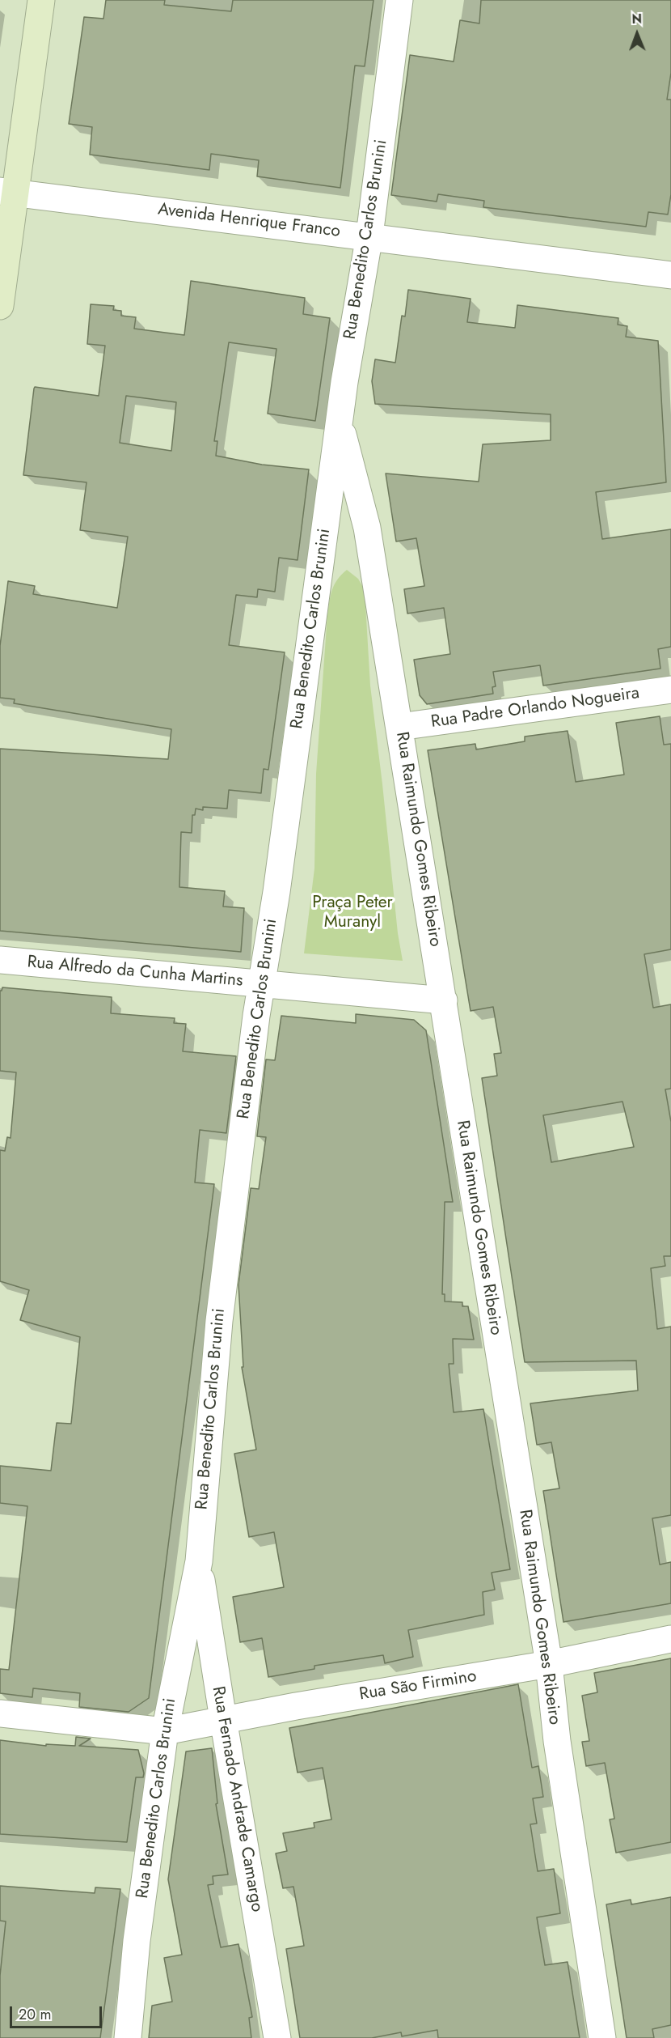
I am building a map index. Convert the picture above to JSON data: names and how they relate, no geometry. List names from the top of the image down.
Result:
{
  "streets": {
    "street": [
      "Avenida Henrique Franco",
      "Rua Benedito Carlos Brunini",
      "Rua Padre Orlando Nogueira",
      "Rua Raimundo Gomes Ribeiro",
      "Rua Alfredo da Cunha Martins",
      "Rua São Firmino",
      "Rua Fernado Andrade Camargo"
    ]
  },
  "crossings": [
    ["Avenida Henrique Franco", "Rua Benedito Carlos Brunini"],
    ["Rua Benedito Carlos Brunini", "Rua Raimundo Gomes Ribeiro"],
    ["Rua Benedito Carlos Brunini", "Rua Alfredo da Cunha Martins"],
    ["Rua Benedito Carlos Brunini", "Rua São Firmino"],
    ["Rua Benedito Carlos Brunini", "Rua Fernado Andrade Camargo"],
    ["Rua Padre Orlando Nogueira", "Rua Raimundo Gomes Ribeiro"],
    ["Rua Raimundo Gomes Ribeiro", "Rua Alfredo da Cunha Martins"],
    ["Rua Raimundo Gomes Ribeiro", "Rua São Firmino"],
    ["Rua São Firmino", "Rua Fernado Andrade Camargo"]
  ],
  "parks": ["Praça Peter Muranyl"],
  "scale_bar": "20 m",
  "north": "top"
}
